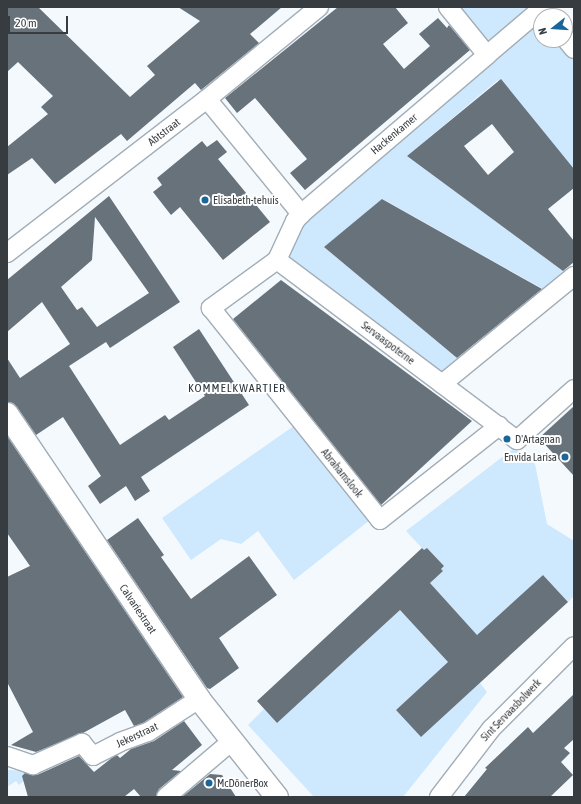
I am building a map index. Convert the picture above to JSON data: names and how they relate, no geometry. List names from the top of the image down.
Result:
{
  "streets": {
    "street": [
      "Abtstraat",
      "Hackenkamer",
      "Servaaspoterne",
      "Abrahamslook",
      "Calvariestraat",
      "Sint Servaasbolwerk",
      "Jekerstraat"
    ]
  },
  "crossings": [
    ["Hackenkamer", "Servaaspoterne"],
    ["Hackenkamer", "Abrahamslook"],
    ["Servaaspoterne", "Abrahamslook"],
    ["Calvariestraat", "Jekerstraat"]
  ],
  "districts": ["KOMMELKWARTIER"],
  "places": [
    "Elisabeth-tehuis",
    "D'Artagnan",
    "Envida Larisa",
    "McDönerBox"
  ],
  "scale_bar": "20 m",
  "north": "left"
}
